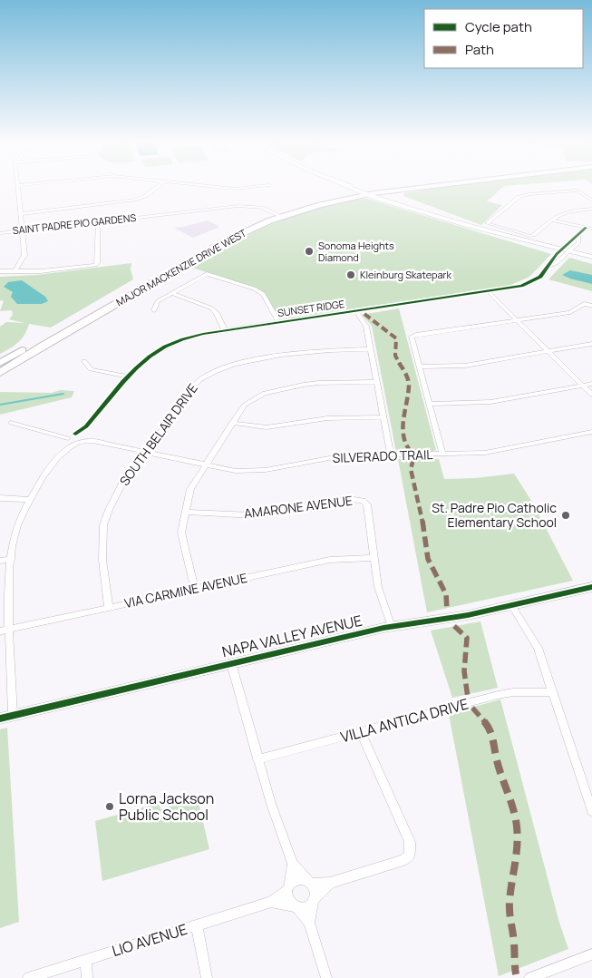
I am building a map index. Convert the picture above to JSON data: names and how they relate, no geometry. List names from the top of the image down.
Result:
{
  "streets": {
    "main road": ["MAJOR MACKENZIE DRIVE WEST"],
    "street": [
      "SAINT PADRE PIO GARDENS",
      "SUNSET RIDGE",
      "SOUTH BELAIR DRIVE",
      "SILVERADO TRAIL",
      "AMARONE AVENUE",
      "VIA CARMINE AVENUE",
      "NAPA VALLEY AVENUE",
      "VILLA ANTICA DRIVE",
      "LIO AVENUE"
    ]
  },
  "crossings": [
    ["SAINT PADRE PIO GARDENS", "MAJOR MACKENZIE DRIVE WEST"],
    ["SUNSET RIDGE", "SILVERADO TRAIL"],
    ["SOUTH BELAIR DRIVE", "SILVERADO TRAIL"],
    ["SOUTH BELAIR DRIVE", "VIA CARMINE AVENUE"],
    ["AMARONE AVENUE", "VIA CARMINE AVENUE"],
    ["AMARONE AVENUE", "NAPA VALLEY AVENUE"]
  ],
  "places": [
    "Sonoma Heights Diamond",
    "Kleinburg Skatepark",
    "St. Padre Pio Catholic Elementary School",
    "Lorna Jackson Public School"
  ],
  "legend": ["Cycle path", "Path"]
}
